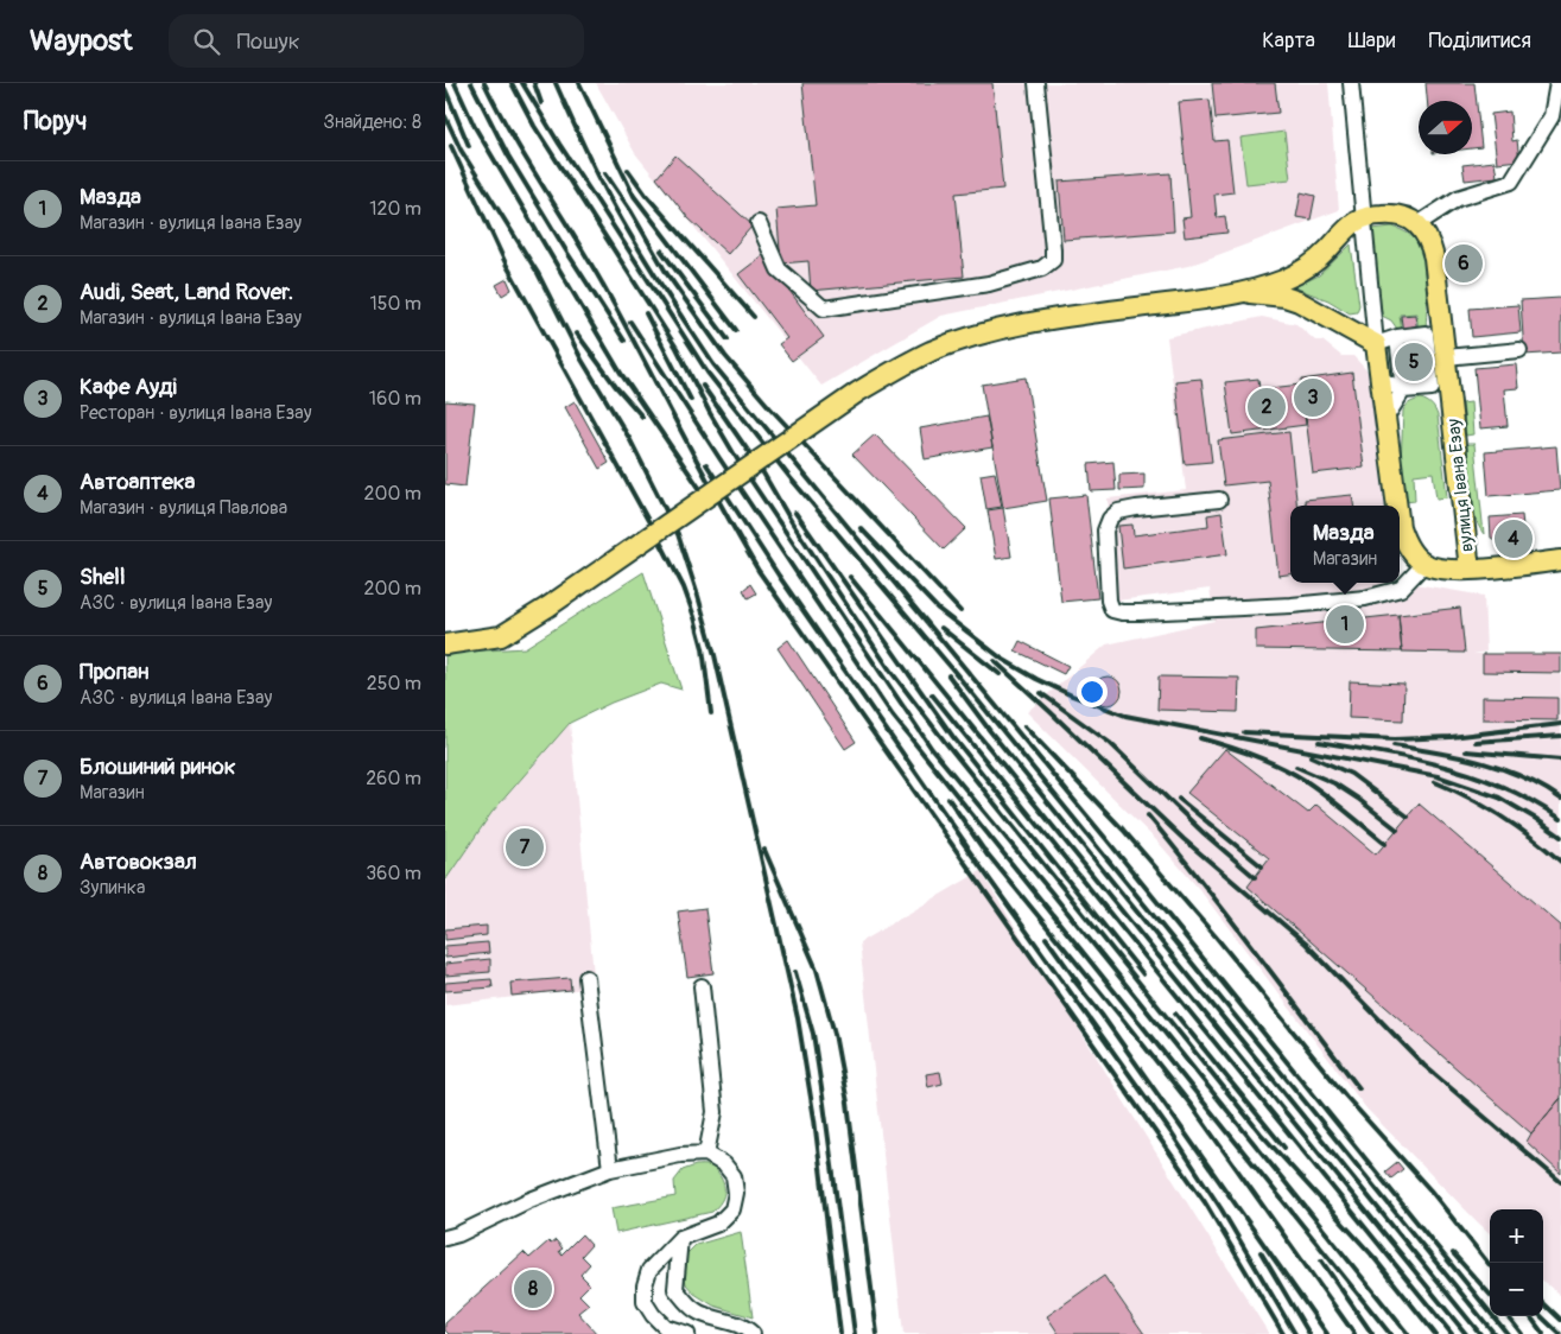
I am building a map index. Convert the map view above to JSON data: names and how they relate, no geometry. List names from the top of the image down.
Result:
{
  "streets": {
    "main road": ["вулиця Івана Езау"]
  },
  "north": "right",
  "page": {
    "header": "Waypost",
    "search": "Пошук",
    "nav": ["Карта", "Шари", "Поділитися"],
    "heading": ["Поруч", "Знайдено: 8"],
    "list": [
      {
        "mark": "1",
        "name": "Мазда",
        "note": "Магазин · вулиця Івана Езау",
        "value": "120 m"
      },
      {
        "mark": "2",
        "name": "Audi, Seat, Land Rover.",
        "note": "Магазин · вулиця Івана Езау",
        "value": "150 m"
      },
      {
        "mark": "3",
        "name": "Кафе Ауді",
        "note": "Ресторан · вулиця Івана Езау",
        "value": "160 m"
      },
      {
        "mark": "4",
        "name": "Автоаптека",
        "note": "Магазин · вулиця Павлова",
        "value": "200 m"
      },
      {
        "mark": "5",
        "name": "Shell",
        "note": "АЗС · вулиця Івана Езау",
        "value": "200 m"
      },
      {
        "mark": "6",
        "name": "Пропан",
        "note": "АЗС · вулиця Івана Езау",
        "value": "250 m"
      },
      {
        "mark": "7",
        "name": "Блошиний ринок",
        "note": "Магазин",
        "value": "260 m"
      },
      {
        "mark": "8",
        "name": "Автовокзал",
        "note": "Зупинка",
        "value": "360 m"
      }
    ],
    "pins": [
      "6",
      "5",
      "3",
      "2",
      "4",
      "1",
      "7",
      "8"
    ],
    "popup": ["Мазда", "Магазин"],
    "map_buttons": ["+", "−"]
  }
}
